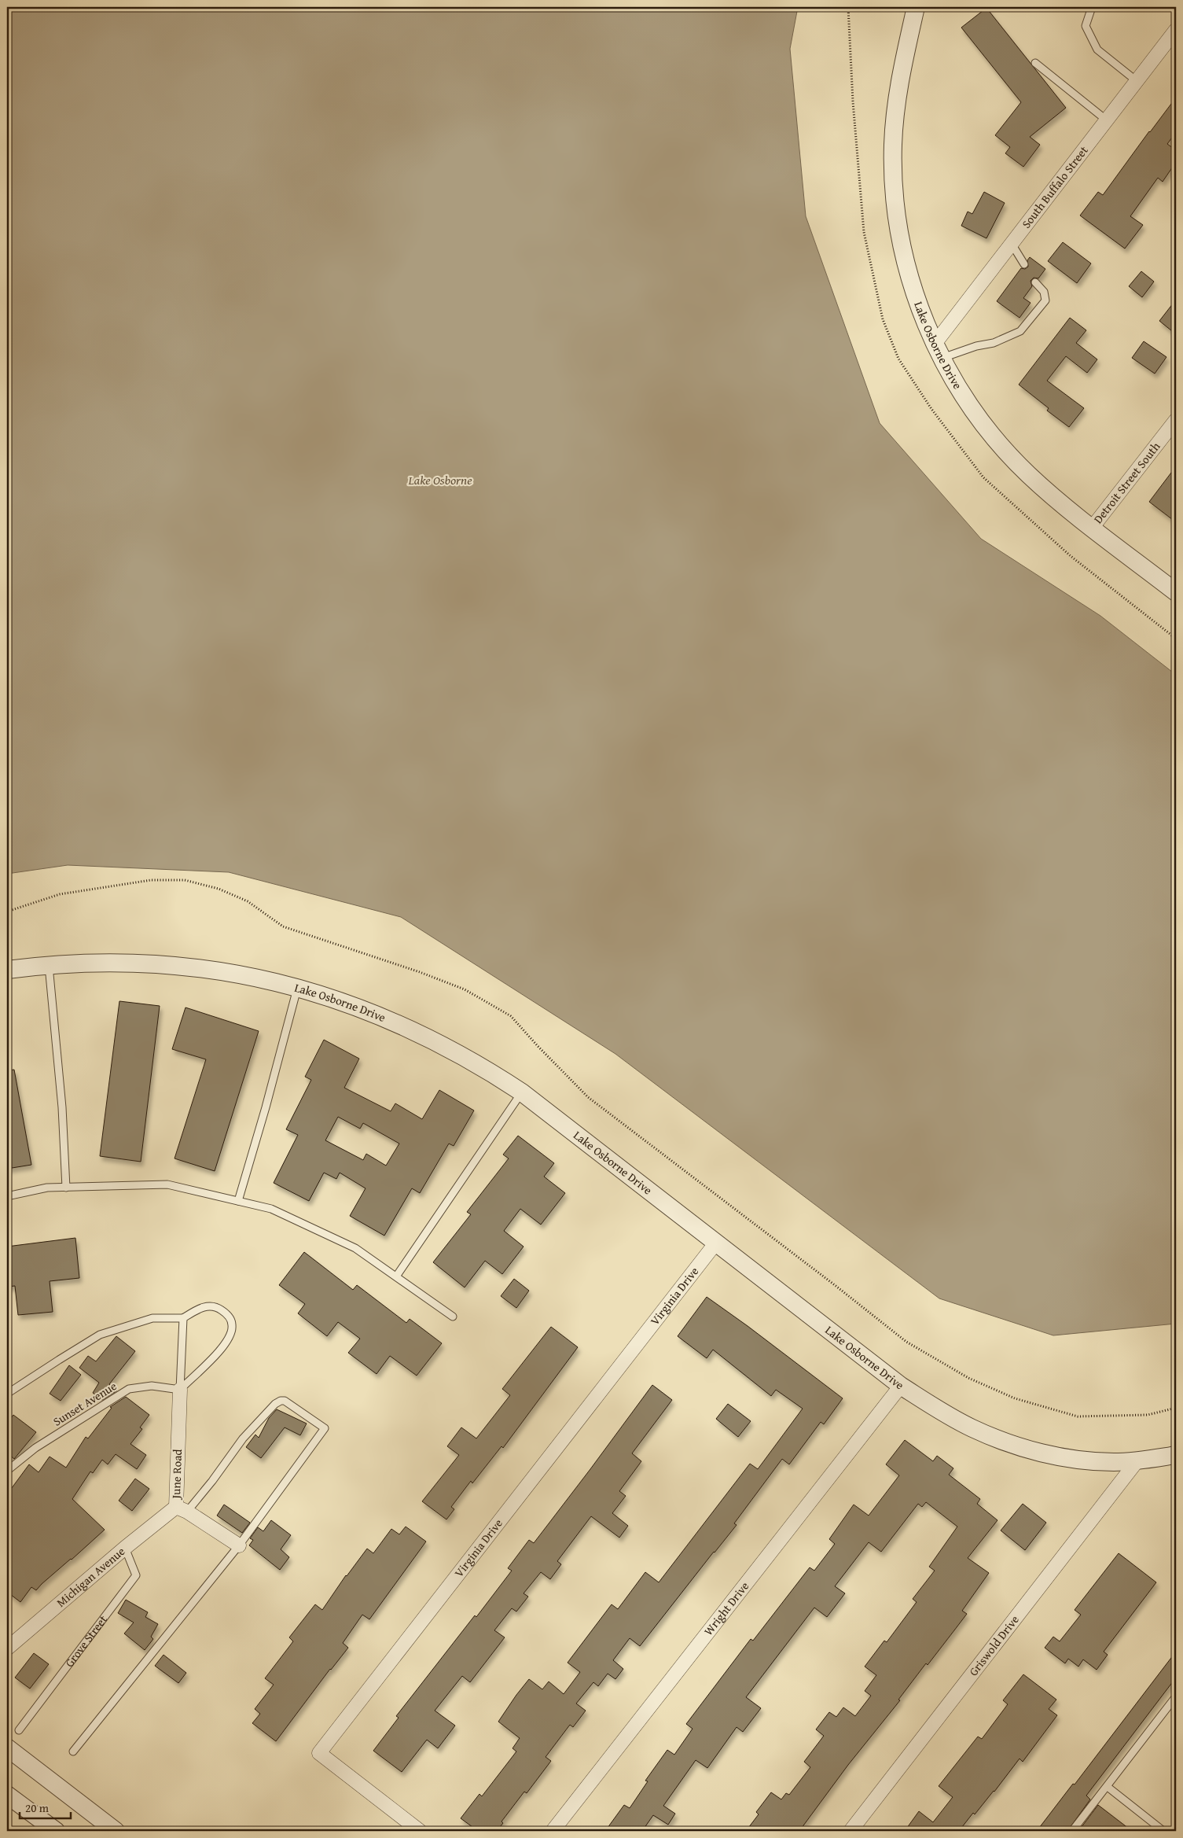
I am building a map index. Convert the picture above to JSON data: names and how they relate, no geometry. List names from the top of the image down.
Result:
{
  "streets": {
    "street": [
      "South Buffalo Street",
      "Lake Osborne Drive",
      "Detroit Street South",
      "Virginia Drive",
      "June Road",
      "Michigan Avenue",
      "Wright Drive",
      "Griswold Drive"
    ],
    "lane": ["Sunset Avenue", "Grove Street"]
  },
  "crossings": [
    ["South Buffalo Street", "Lake Osborne Drive"],
    ["Lake Osborne Drive", "Detroit Street South"],
    ["Lake Osborne Drive", "Virginia Drive"],
    ["Lake Osborne Drive", "Wright Drive"],
    ["Lake Osborne Drive", "Griswold Drive"],
    ["Sunset Avenue", "June Road"],
    ["June Road", "Michigan Avenue"],
    ["Michigan Avenue", "Grove Street"]
  ],
  "water": ["Lake Osborne"],
  "scale_bar": "20 m"
}
